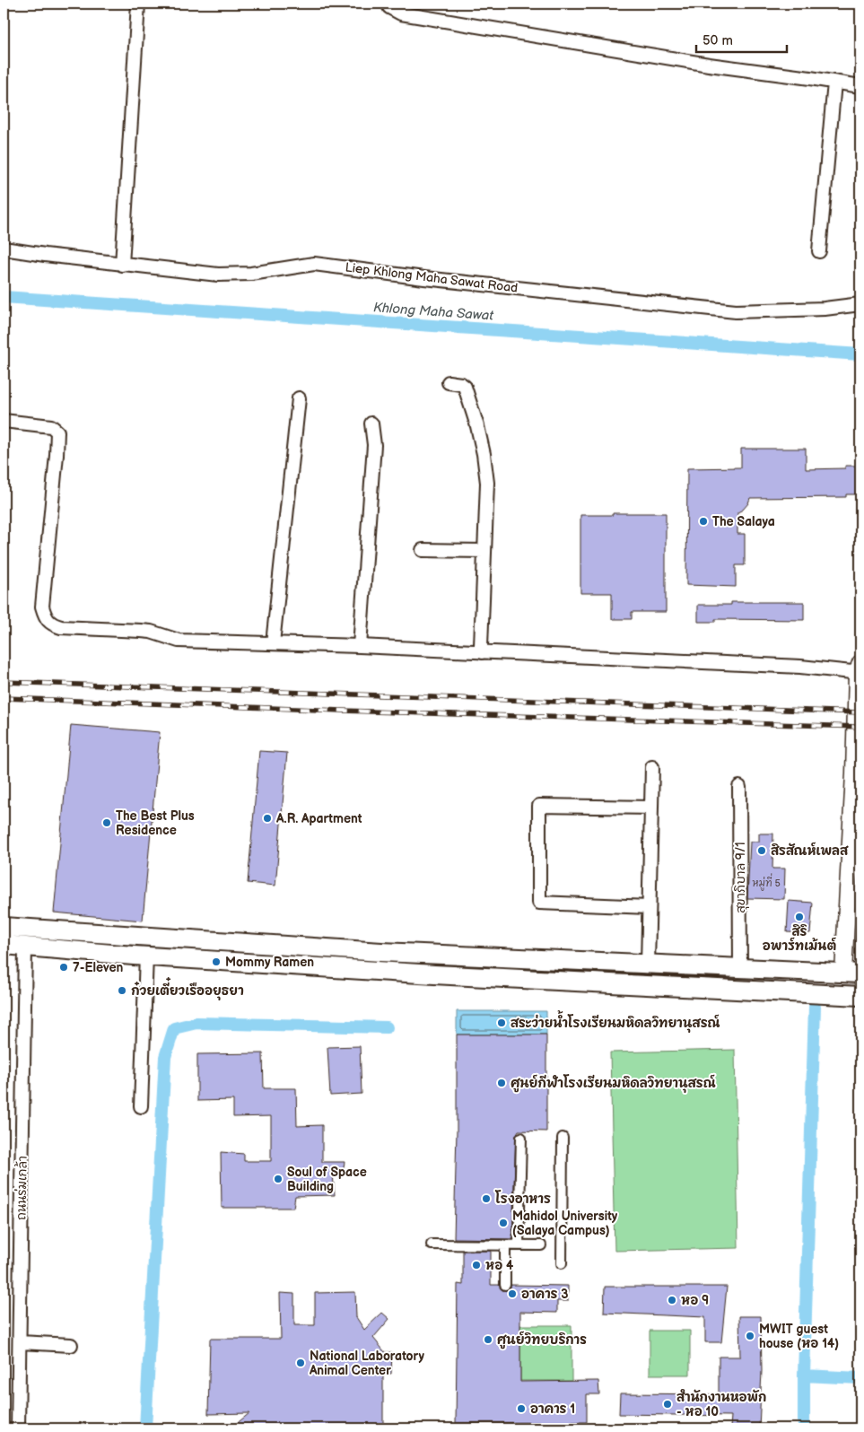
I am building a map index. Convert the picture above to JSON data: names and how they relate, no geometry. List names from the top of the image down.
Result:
{
  "streets": {
    "street": ["Liep Khlong Maha Sawat Road", "สุขาภิบาล 9/1", "ถนนร่มเกล้า"]
  },
  "water": ["Khlong Maha Sawat"],
  "places": [
    "The Salaya",
    "A.R. Apartment",
    "The Best Plus Residence",
    "สิรสัณห์เพลส",
    "สิริ อพาร์ทเม้นต์",
    "Mommy Ramen",
    "7-Eleven",
    "ก๋วยเตี๋ยวเรืออยุธยา",
    "สระว่ายน้ำโรงเรียนมหิดลวิทยานุสรณ์",
    "ศูนย์กีฬาโรงเรียนมหิดลวิทยานุสรณ์",
    "Soul of Space Building",
    "โรงอาหาร",
    "Mahidol University (Salaya Campus)",
    "หอ 4",
    "อาคาร 3",
    "หอ 9",
    "MWIT guest house (หอ 14)",
    "ศูนย์วิทยบริการ",
    "National Laboratory Animal Center",
    "สำนักงานหอพัก - หอ 10",
    "อาคาร 1"
  ],
  "house_numbers": ["หมู่ที่ 5"],
  "scale_bar": "50 m"
}
